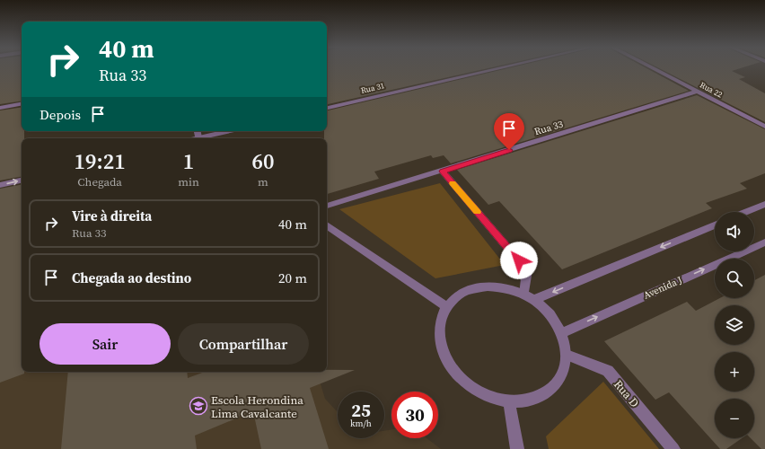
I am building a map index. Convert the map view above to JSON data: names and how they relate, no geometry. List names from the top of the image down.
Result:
{
  "streets": {
    "street": [
      "Rua 31",
      "Rua 22",
      "Rua 33",
      "Avenida J",
      "Rua D"
    ]
  },
  "crossings": [
    ["Rua 22", "Rua 33"],
    ["Avenida J", "Rua D"]
  ],
  "places": {
    "school or university": ["Escola Herondina Lima Cavalcante"]
  },
  "page": {
    "turn": ["40 m", "Rua 33"],
    "then": "Depois",
    "eta": [
      "19:21",
      "Chegada",
      "1",
      "min",
      "60",
      "m"
    ],
    "list": [
      {
        "name": "Vire à direita",
        "note": "Rua 33",
        "value": "40 m"
      },
      {
        "name": "Chegada ao destino",
        "value": "20 m"
      }
    ],
    "map_buttons": ["+", "−"],
    "buttons": ["Sair", "Compartilhar"],
    "speed": "25 km/h",
    "limit": "30"
  }
}
